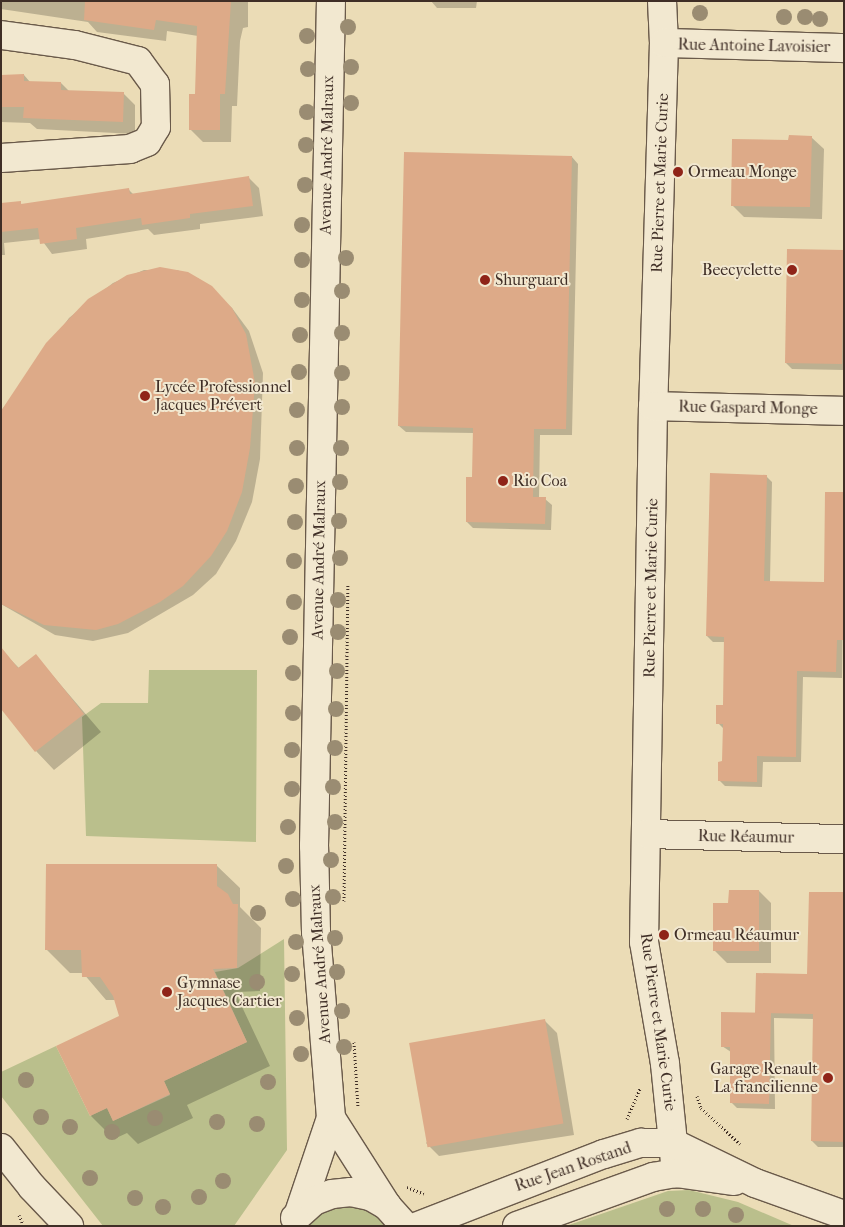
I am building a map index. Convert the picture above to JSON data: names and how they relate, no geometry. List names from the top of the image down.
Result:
{
  "streets": {
    "street": [
      "Rue Antoine Lavoisier",
      "Avenue André Malraux",
      "Rue Pierre et Marie Curie",
      "Rue Gaspard Monge",
      "Rue Réaumur",
      "Rue Jean Rostand"
    ]
  },
  "crossings": [
    ["Rue Antoine Lavoisier", "Rue Pierre et Marie Curie"],
    ["Rue Pierre et Marie Curie", "Rue Gaspard Monge"],
    ["Rue Pierre et Marie Curie", "Rue Réaumur"],
    ["Rue Pierre et Marie Curie", "Rue Jean Rostand"]
  ],
  "places": [
    "Ormeau Monge",
    "Beecyclette",
    "Shurguard",
    "Lycée Professionnel Jacques Prévert",
    "Rio Coa",
    "Ormeau Réaumur",
    "Gymnase Jacques Cartier",
    "Garage Renault La francilienne"
  ]
}
